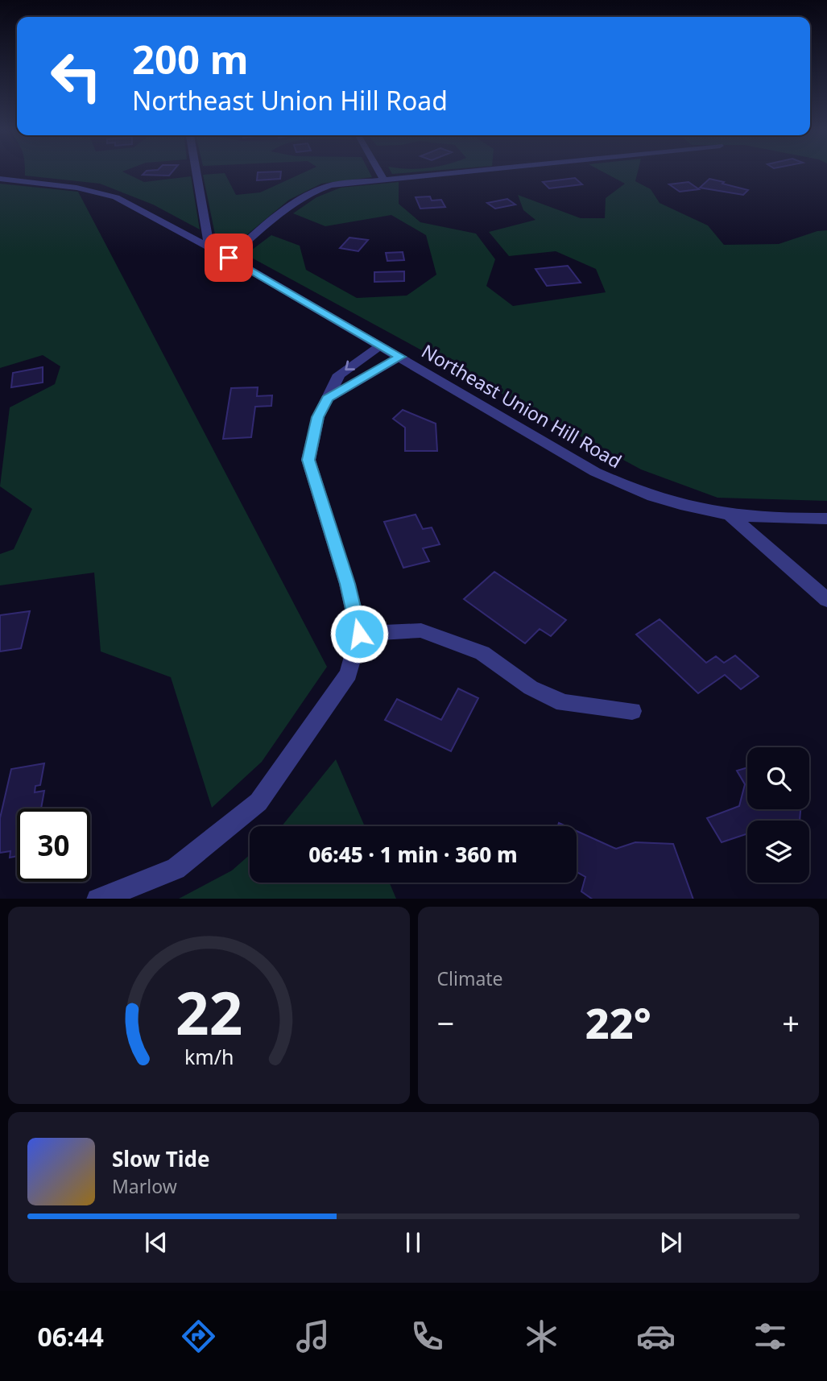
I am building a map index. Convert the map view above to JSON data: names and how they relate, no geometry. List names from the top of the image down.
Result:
{
  "streets": {
    "street": ["Northeast Union Hill Road"]
  },
  "page": {
    "turn": ["200 m", "Northeast Union Hill Road"],
    "limit": "30",
    "trip": "06:45 · 1 min · 360 m",
    "tile": "Climate",
    "heat": ["−", "22°", "+"],
    "song": ["Slow Tide", "Marlow"],
    "tabs": "06:44",
    "gauge": ["22", "km/h"]
  }
}
